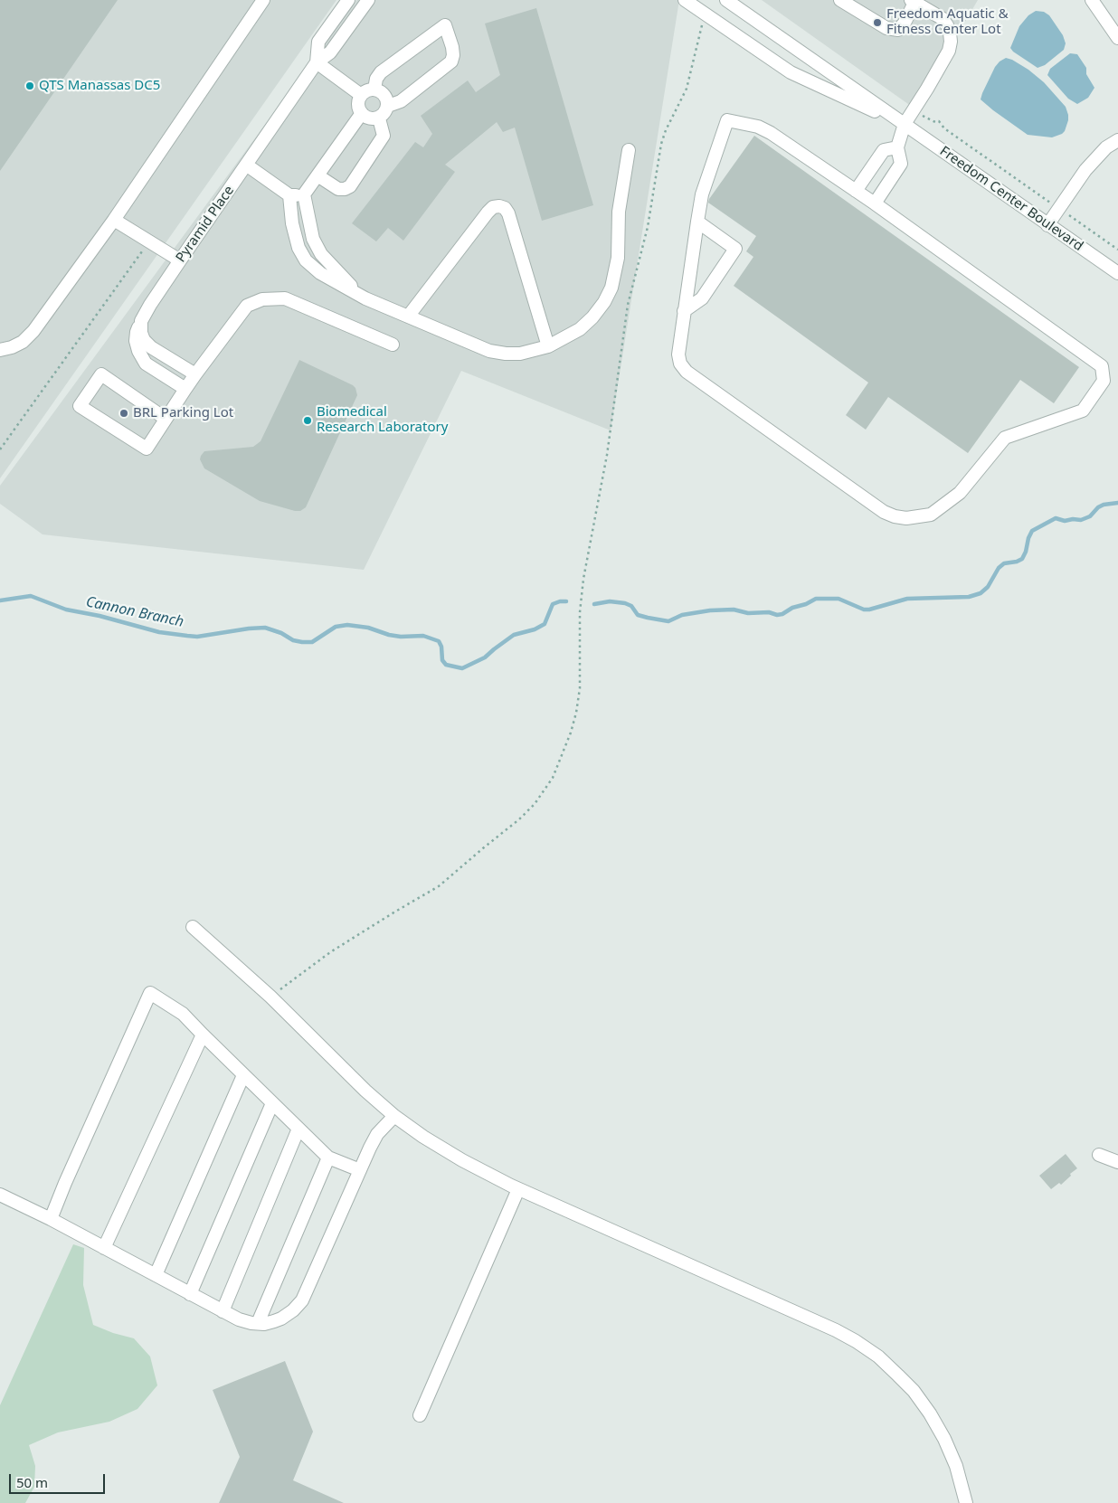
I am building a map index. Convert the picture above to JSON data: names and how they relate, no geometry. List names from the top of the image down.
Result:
{
  "streets": {
    "street": ["Freedom Center Boulevard", "Pyramid Place"]
  },
  "water": ["Cannon Branch"],
  "places": [
    "Freedom Aquatic & Fitness Center Lot",
    "QTS Manassas DC5",
    "BRL Parking Lot",
    "Biomedical Research Laboratory"
  ],
  "scale_bar": "50 m"
}
